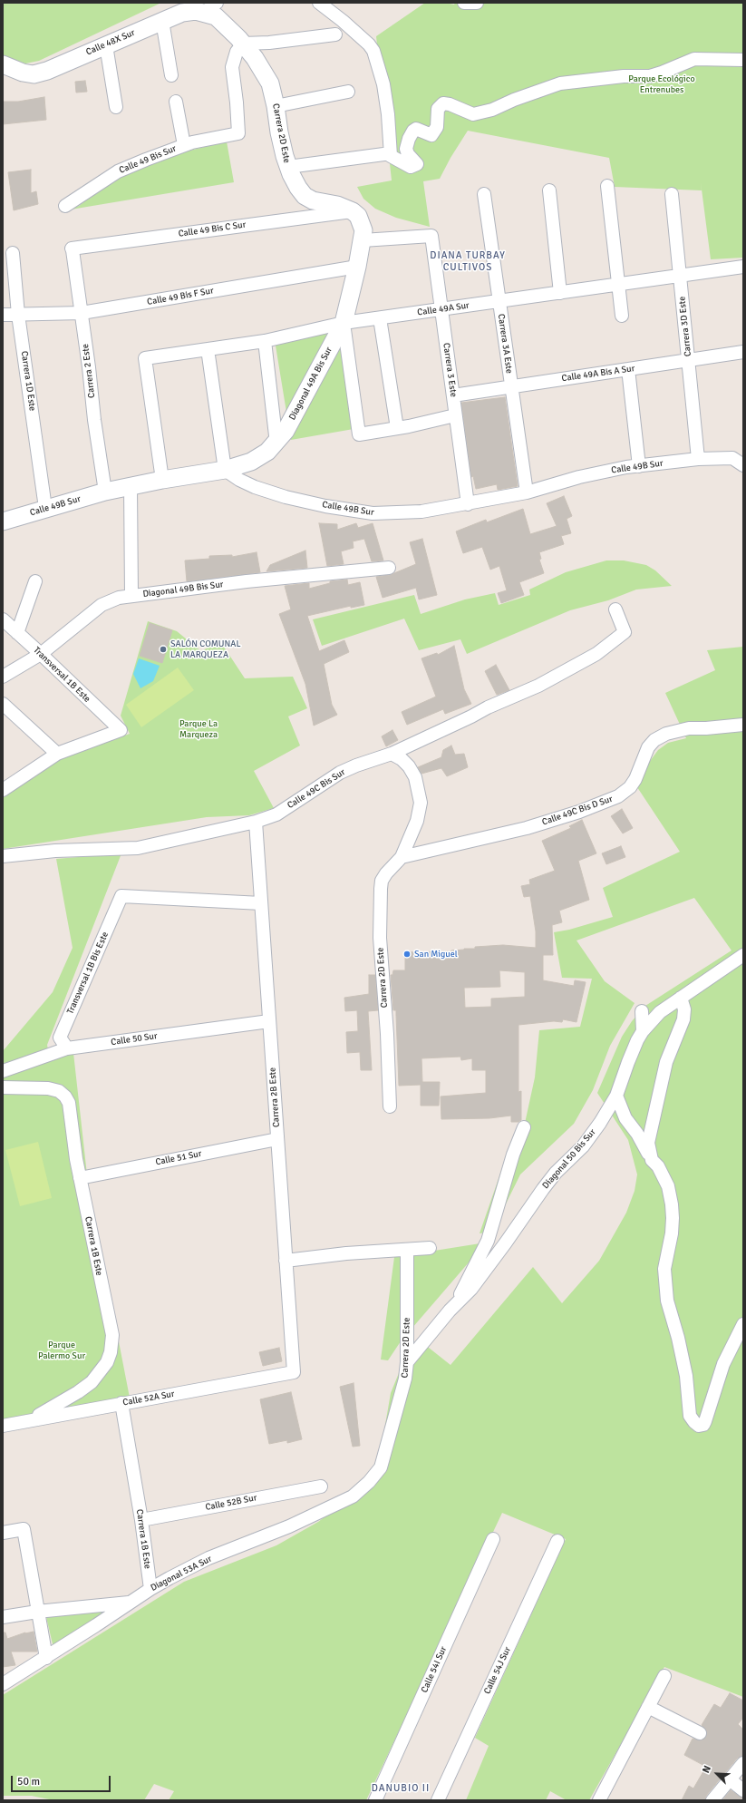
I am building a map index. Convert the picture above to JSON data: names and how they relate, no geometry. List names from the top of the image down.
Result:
{
  "streets": {
    "street": [
      "Calle 48X Sur",
      "Carrera 2D Este",
      "Calle 49 Bis Sur",
      "Calle 49 Bis C Sur",
      "Calle 49 Bis F Sur",
      "Calle 49A Sur",
      "Carrera 3D Este",
      "Carrera 3A Este",
      "Carrera 3 Este",
      "Carrera 2 Este",
      "Calle 49A Bis A Sur",
      "Carrera 1D Este",
      "Diagonal 49A Bis Sur",
      "Calle 49B Sur",
      "Diagonal 49B Bis Sur",
      "Transversal 1B Este",
      "Calle 49C Bis Sur",
      "Calle 49C Bis D Sur",
      "Transversal 1B Bis Este",
      "Calle 50 Sur",
      "Carrera 2B Este",
      "Calle 51 Sur",
      "Diagonal 50 Bis Sur",
      "Carrera 1B Este",
      "Calle 52A Sur",
      "Calle 52B Sur",
      "Diagonal 53A Sur",
      "Calle 54I Sur",
      "Calle 54J Sur"
    ]
  },
  "crossings": [
    ["Calle 48X Sur", "Carrera 2D Este"],
    ["Carrera 2D Este", "Calle 49 Bis Sur"],
    ["Carrera 2D Este", "Calle 49 Bis C Sur"],
    ["Carrera 2D Este", "Calle 49C Bis Sur"],
    ["Carrera 2D Este", "Calle 49C Bis D Sur"],
    ["Carrera 2D Este", "Diagonal 53A Sur"],
    ["Calle 49 Bis C Sur", "Carrera 2 Este"],
    ["Calle 49 Bis F Sur", "Carrera 2 Este"],
    ["Calle 49 Bis F Sur", "Carrera 1D Este"],
    ["Calle 49A Sur", "Carrera 3D Este"],
    ["Calle 49A Sur", "Carrera 3A Este"],
    ["Calle 49A Sur", "Carrera 3 Este"],
    ["Calle 49A Sur", "Diagonal 49A Bis Sur"],
    ["Calle 49A Sur", "Calle 49B Sur"],
    ["Carrera 3D Este", "Calle 49A Bis A Sur"],
    ["Carrera 3D Este", "Calle 49B Sur"],
    ["Carrera 3A Este", "Calle 49A Bis A Sur"],
    ["Carrera 3A Este", "Calle 49B Sur"],
    ["Carrera 3 Este", "Calle 49A Bis A Sur"],
    ["Carrera 3 Este", "Calle 49B Sur"],
    ["Carrera 2 Este", "Calle 49B Sur"],
    ["Carrera 1D Este", "Calle 49B Sur"],
    ["Diagonal 49A Bis Sur", "Calle 49B Sur"],
    ["Diagonal 49B Bis Sur", "Transversal 1B Este"],
    ["Calle 49C Bis Sur", "Carrera 2B Este"],
    ["Transversal 1B Bis Este", "Calle 50 Sur"],
    ["Transversal 1B Bis Este", "Carrera 2B Este"],
    ["Calle 50 Sur", "Carrera 2B Este"],
    ["Carrera 2B Este", "Calle 51 Sur"],
    ["Carrera 2B Este", "Calle 52A Sur"],
    ["Calle 51 Sur", "Carrera 1B Este"],
    ["Carrera 1B Este", "Calle 52A Sur"],
    ["Carrera 1B Este", "Calle 52B Sur"],
    ["Carrera 1B Este", "Diagonal 53A Sur"]
  ],
  "districts": ["DIANA TURBAY CULTIVOS", "DANUBIO II"],
  "parks": ["Parque Ecológico Entrenubes", "Parque La Marqueza", "Parque Palermo Sur"],
  "places": ["SALÓN COMUNAL LA MARQUEZA", "San Miguel"],
  "scale_bar": "50 m",
  "north": "top left"
}
